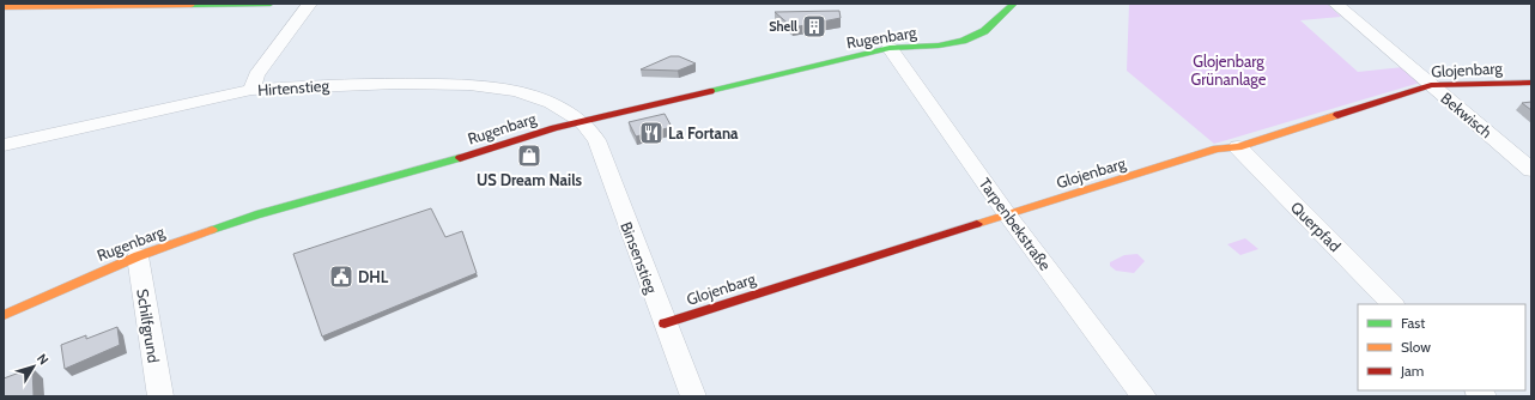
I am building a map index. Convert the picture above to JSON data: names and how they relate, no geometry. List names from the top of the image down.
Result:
{
  "streets": {
    "street": [
      "Rugenbarg",
      "Glojenbarg",
      "Hirtenstieg",
      "Bekwisch",
      "Tarpenbekstraße",
      "Querpfad",
      "Binsenstieg",
      "Schilfgrund"
    ]
  },
  "crossings": [
    ["Rugenbarg", "Hirtenstieg"],
    ["Rugenbarg", "Tarpenbekstraße"],
    ["Rugenbarg", "Binsenstieg"],
    ["Rugenbarg", "Schilfgrund"],
    ["Glojenbarg", "Bekwisch"],
    ["Glojenbarg", "Tarpenbekstraße"],
    ["Glojenbarg", "Querpfad"],
    ["Glojenbarg", "Binsenstieg"],
    ["Hirtenstieg", "Binsenstieg"]
  ],
  "parks": ["Glojenbarg Grünanlage"],
  "places": {
    "building": ["Shell"],
    "restaurant": ["La Fortana"],
    "shop": ["US Dream Nails"],
    "public building": ["DHL"]
  },
  "legend": ["Fast", "Slow", "Jam"],
  "north": "top right"
}
